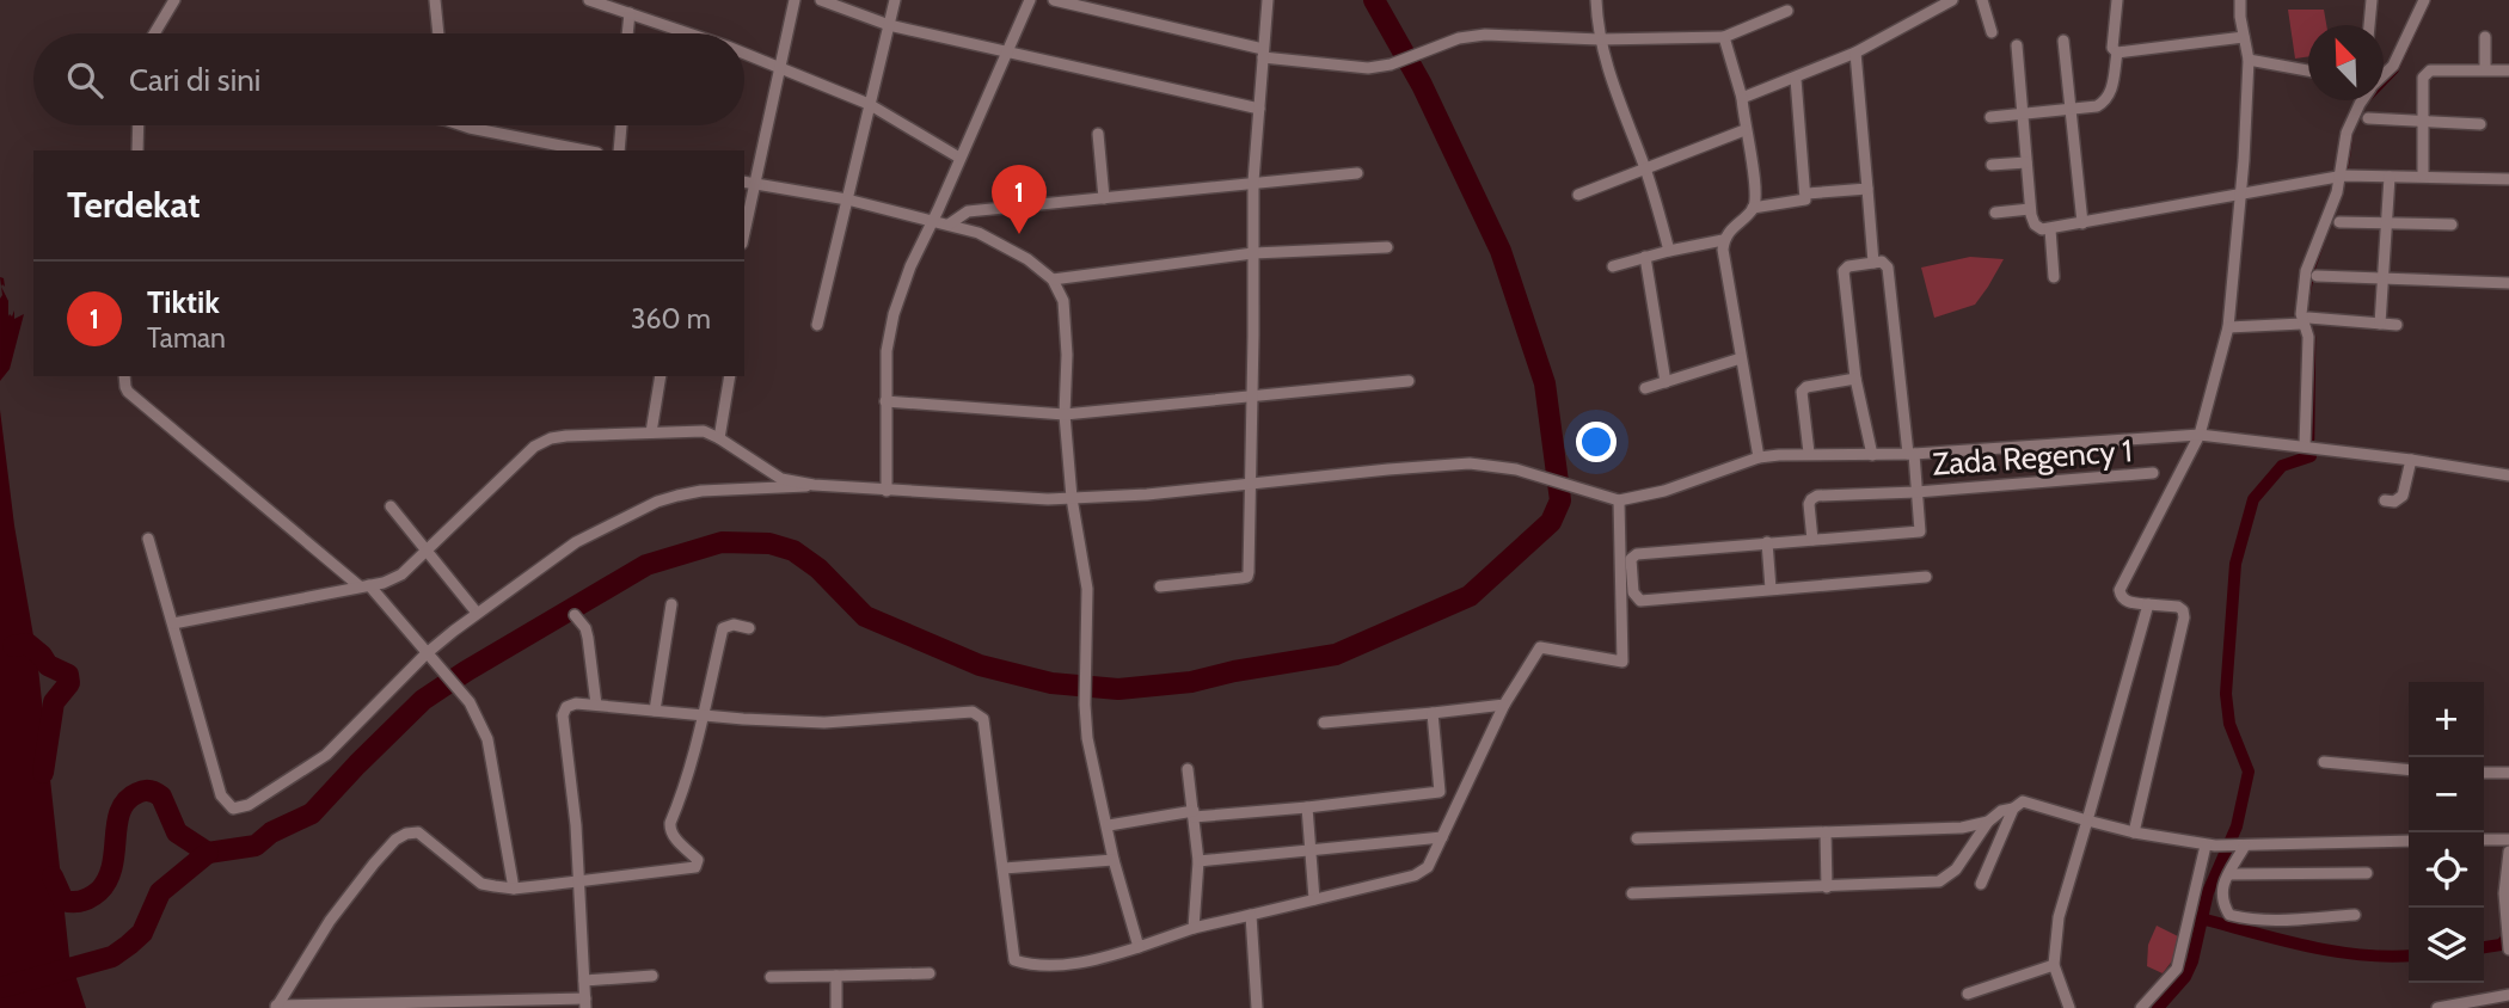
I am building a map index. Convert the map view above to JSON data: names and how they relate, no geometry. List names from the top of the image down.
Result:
{
  "streets": {
    "street": ["Zada Regency 1"]
  },
  "north": "top left",
  "page": {
    "search": "Cari di sini",
    "heading": "Terdekat",
    "pins": "1",
    "list": [
      {
        "mark": "1",
        "name": "Tiktik",
        "note": "Taman",
        "value": "360 m"
      }
    ],
    "map_buttons": ["+", "−"]
  }
}
